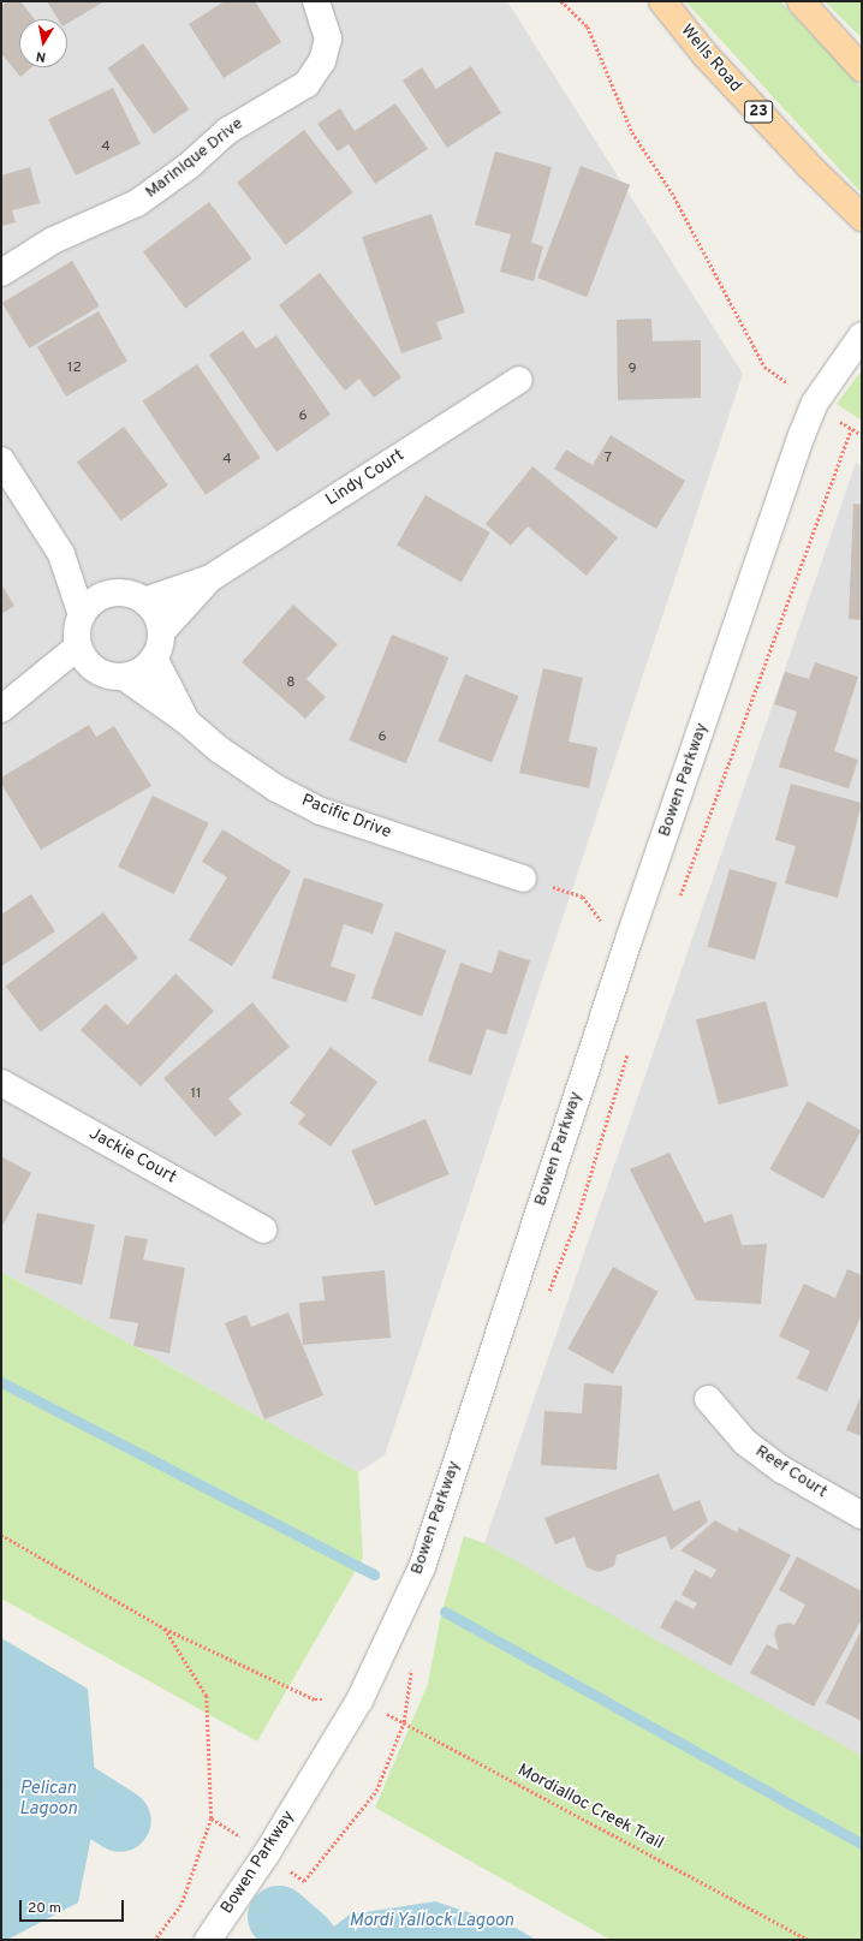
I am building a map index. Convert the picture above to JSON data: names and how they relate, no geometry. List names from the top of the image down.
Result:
{
  "streets": {
    "main road": ["Wells Road", "23"],
    "street": [
      "Marinique Drive",
      "Lindy Court",
      "Bowen Parkway",
      "Pacific Drive",
      "Jackie Court",
      "Reef Court"
    ],
    "path": ["Mordialloc Creek Trail"]
  },
  "crossings": [
    ["Lindy Court", "Pacific Drive"],
    ["Bowen Parkway", "Mordialloc Creek Trail"]
  ],
  "water": ["Pelican Lagoon", "Mordi Yallock Lagoon"],
  "house_numbers": [
    "4",
    "12",
    "9",
    "6",
    "7",
    "4",
    "8",
    "6",
    "11"
  ],
  "scale_bar": "20 m",
  "north": "bottom"
}
